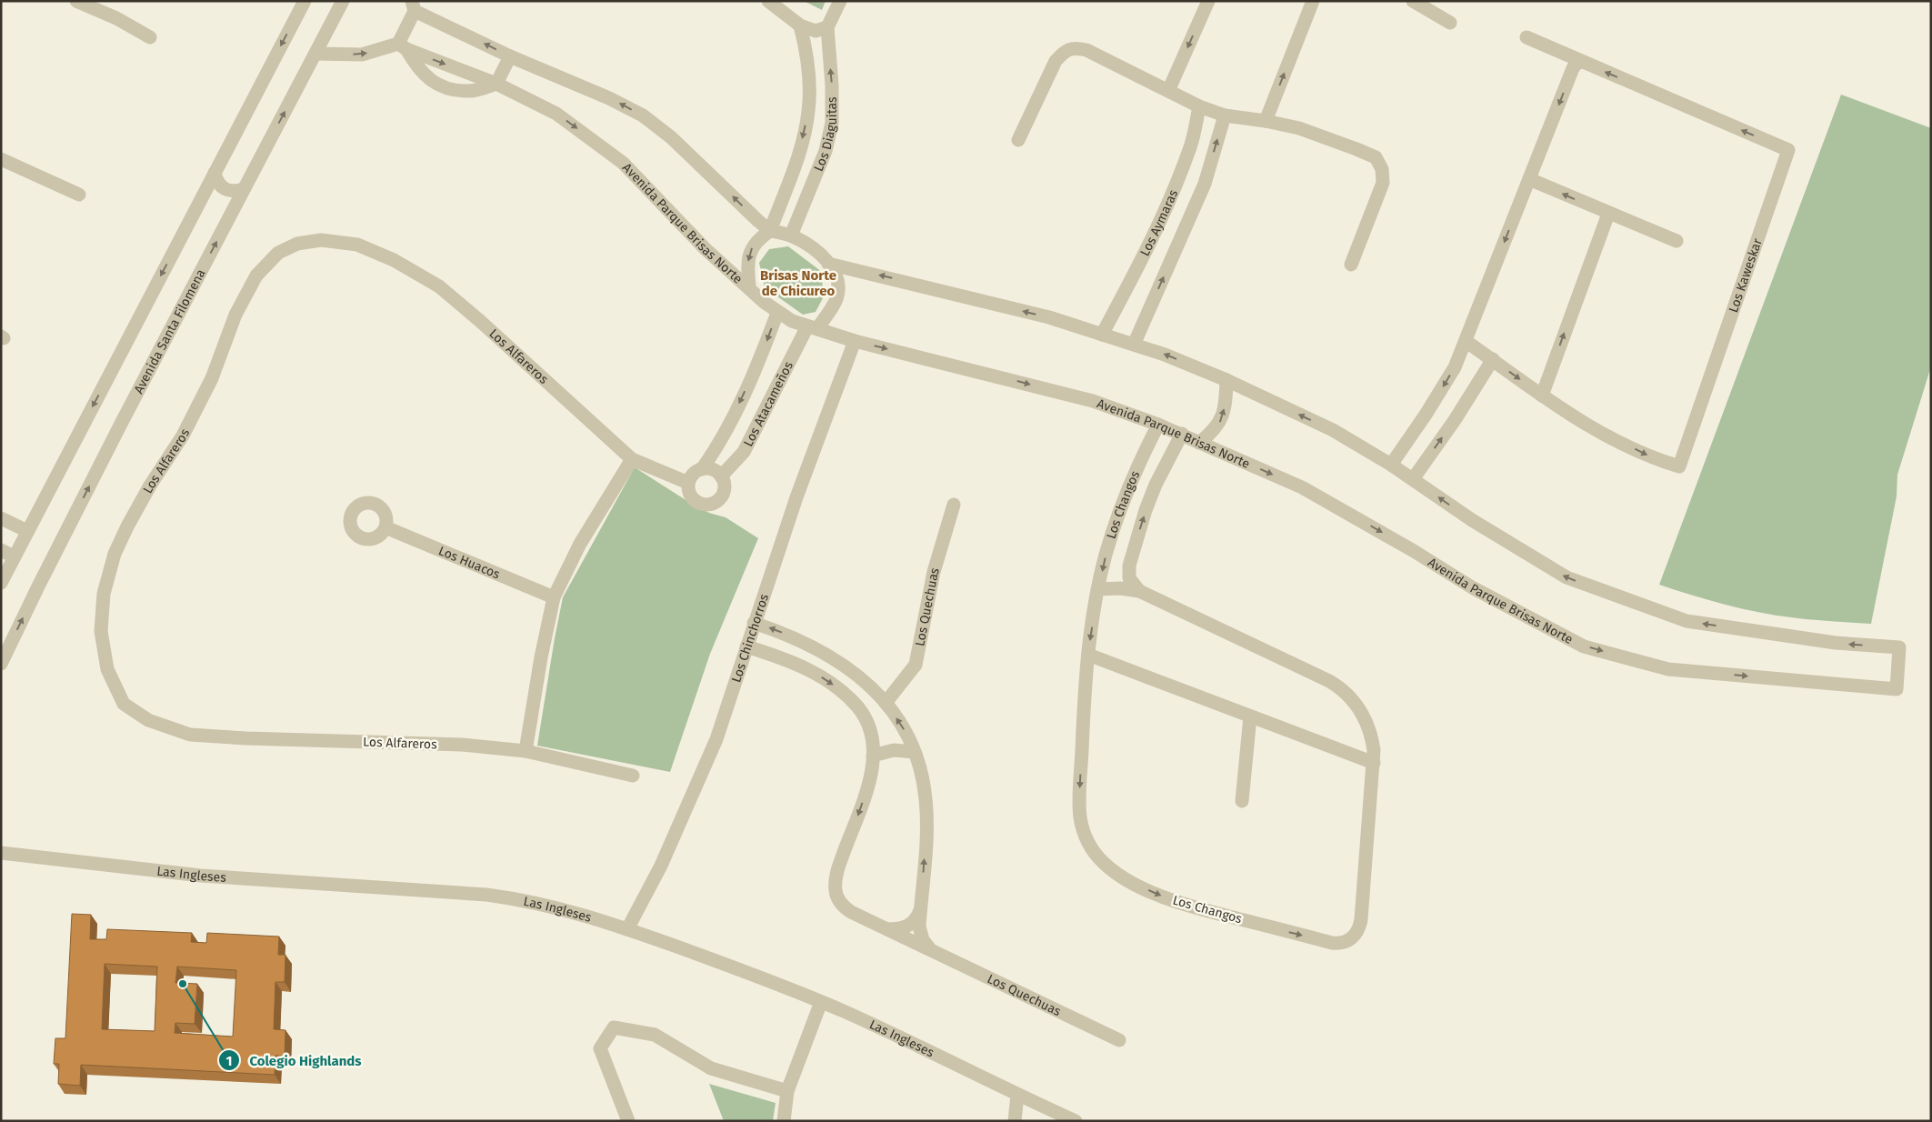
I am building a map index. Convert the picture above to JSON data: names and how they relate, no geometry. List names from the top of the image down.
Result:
{
  "streets": {
    "street": [
      "Los Diaguitas",
      "Avenida Parque Brisas Norte",
      "Los Aymaras",
      "Los Kaweskar",
      "Avenida Santa Filomena",
      "Los Alfareros",
      "Los Atacameños",
      "Los Changos",
      "Los Huacos",
      "Los Quechuas",
      "Los Chinchorros",
      "Las Ingleses"
    ]
  },
  "crossings": [
    ["Los Diaguitas", "Avenida Parque Brisas Norte"],
    ["Los Diaguitas", "Los Atacameños"],
    ["Avenida Parque Brisas Norte", "Los Atacameños"],
    ["Avenida Parque Brisas Norte", "Los Changos"],
    ["Avenida Parque Brisas Norte", "Los Chinchorros"],
    ["Los Alfareros", "Los Atacameños"],
    ["Los Quechuas", "Los Chinchorros"],
    ["Los Chinchorros", "Las Ingleses"]
  ],
  "districts": ["Brisas Norte de Chicureo"],
  "places": ["Colegio Highlands"]
}
